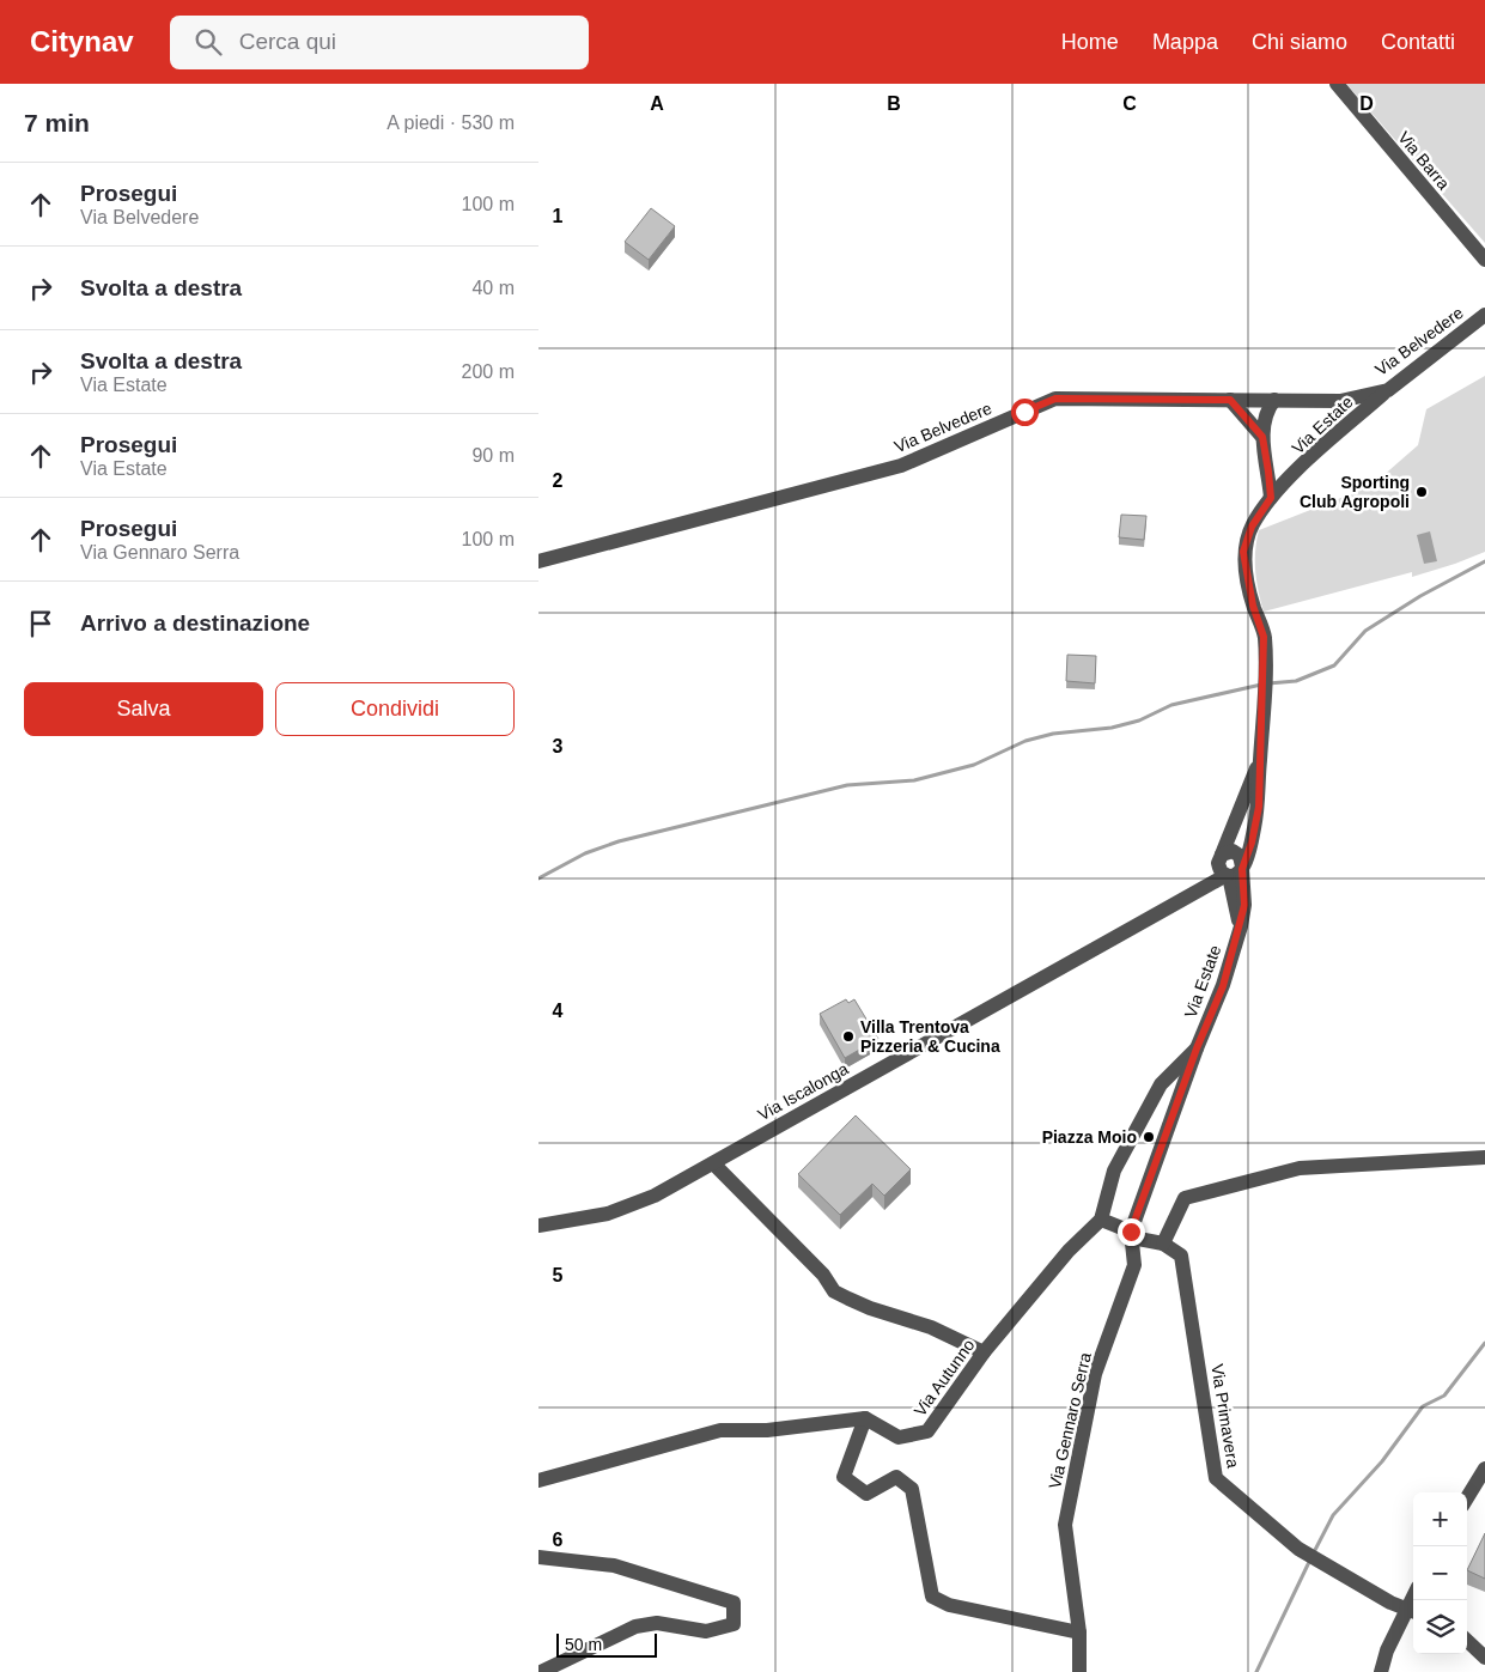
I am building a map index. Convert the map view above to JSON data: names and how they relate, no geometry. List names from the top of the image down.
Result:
{
  "streets": {
    "street": [
      "Via Barra",
      "Via Belvedere",
      "Via Estate",
      "Via Iscalonga",
      "Via Autunno",
      "Via Primavera",
      "Via Gennaro Serra"
    ]
  },
  "crossings": [
    ["Via Belvedere", "Via Estate"],
    ["Via Estate", "Via Iscalonga"],
    ["Via Estate", "Via Gennaro Serra"]
  ],
  "places": ["Sporting Club Agropoli", "Villa Trentova Pizzeria & Cucina", "Piazza Moio"],
  "scale_bar": "50 m",
  "page": {
    "header": "Citynav",
    "search": "Cerca qui",
    "nav": [
      "Home",
      "Mappa",
      "Chi siamo",
      "Contatti"
    ],
    "heading": ["7 min", "A piedi · 530 m"],
    "list": [
      ["Prosegui", "Via Belvedere", "100 m"],
      ["Svolta a destra", "40 m"],
      ["Svolta a destra", "Via Estate", "200 m"],
      ["Prosegui", "Via Estate", "90 m"],
      ["Prosegui", "Via Gennaro Serra", "100 m"],
      "Arrivo a destinazione"
    ],
    "buttons": ["Salva", "Condividi"],
    "map_buttons": ["+", "−"],
    "scale": "50 m"
  },
  "grid": {
    "columns": [
      "A",
      "B",
      "C",
      "D"
    ],
    "rows": [
      "1",
      "2",
      "3",
      "4",
      "5",
      "6"
    ]
  }
}
